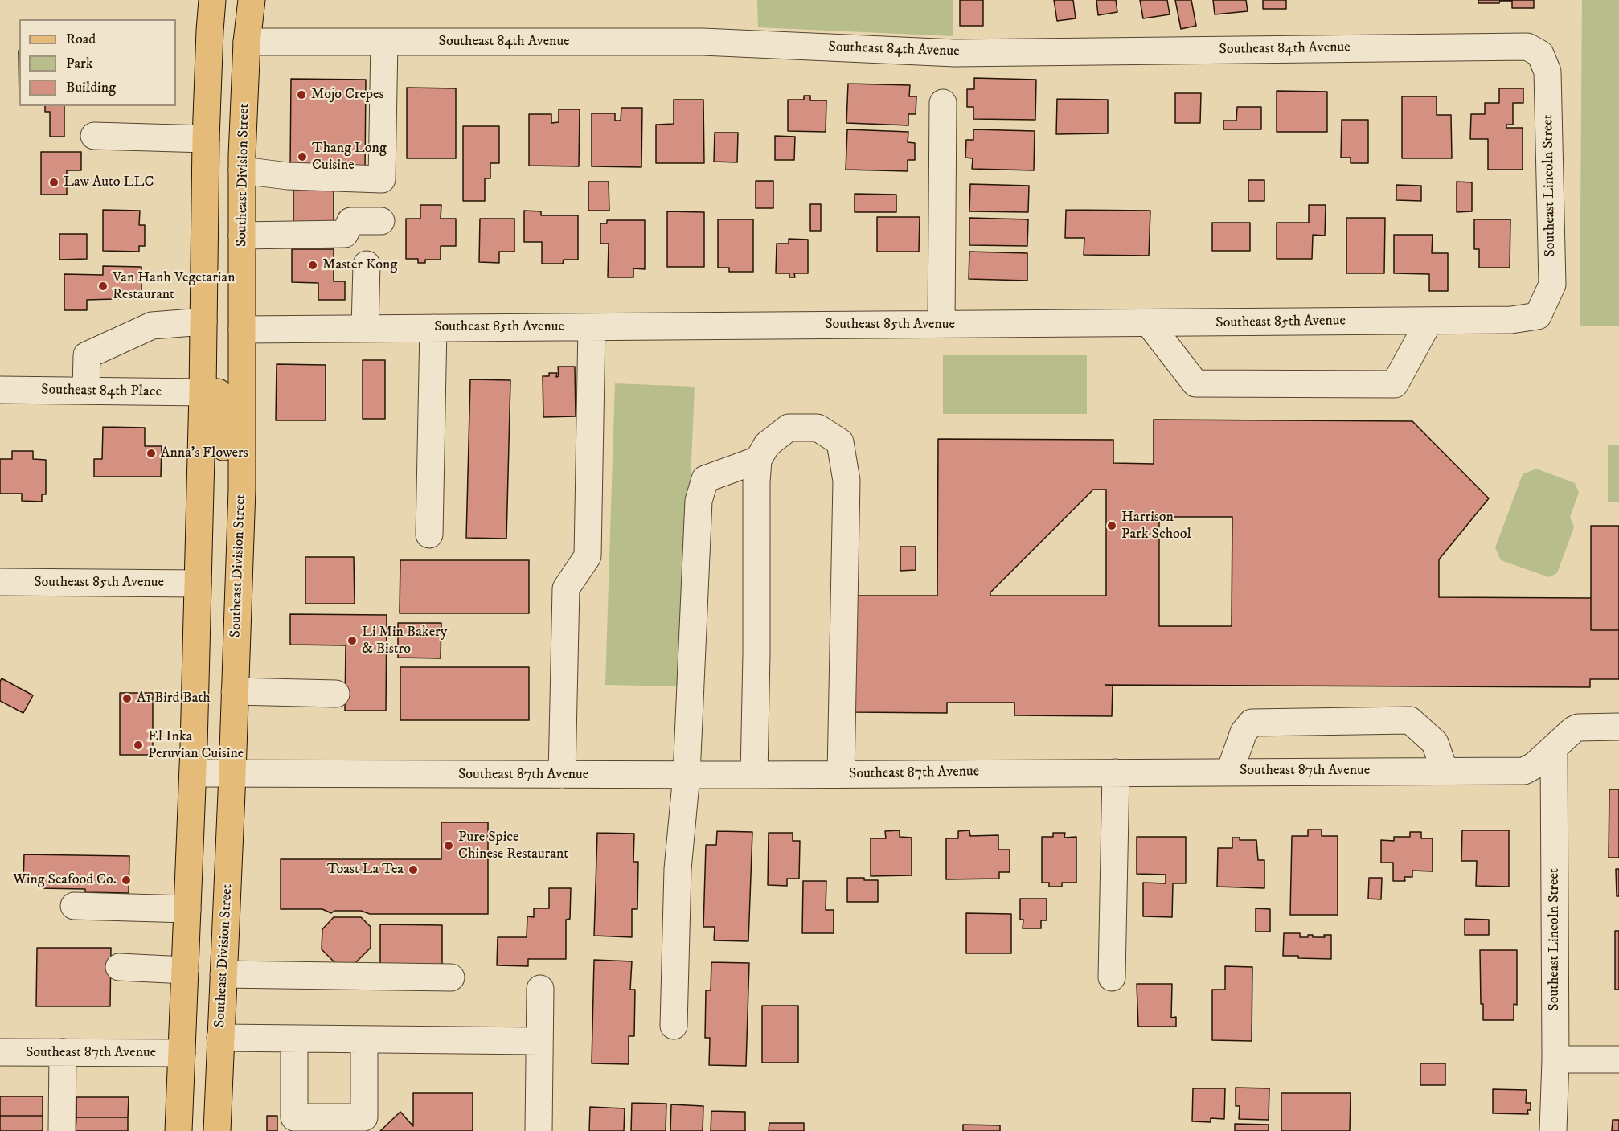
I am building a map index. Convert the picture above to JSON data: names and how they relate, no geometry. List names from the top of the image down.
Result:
{
  "streets": {
    "main road": ["Southeast Division Street"],
    "street": [
      "Southeast 84th Avenue",
      "Southeast Lincoln Street",
      "Southeast 85th Avenue",
      "Southeast 84th Place",
      "Southeast 87th Avenue"
    ]
  },
  "crossings": [
    ["Southeast 84th Avenue", "Southeast Division Street"],
    ["Southeast 84th Avenue", "Southeast Lincoln Street"],
    ["Southeast Division Street", "Southeast 85th Avenue"],
    ["Southeast Division Street", "Southeast 87th Avenue"],
    ["Southeast Lincoln Street", "Southeast 85th Avenue"],
    ["Southeast Lincoln Street", "Southeast 87th Avenue"]
  ],
  "places": [
    "Mojo Crepes",
    "Thang Long Cuisine",
    "Law Auto LLC",
    "Master Kong",
    "Van Hanh Vegetarian Restaurant",
    "Anna's Flowers",
    "Harrison Park School",
    "Li Min Bakery & Bistro",
    "A1 Bird Bath",
    "El Inka Peruvian Cuisine",
    "Pure Spice Chinese Restaurant",
    "Toast La Tea",
    "Wing Seafood Co."
  ],
  "legend": ["Road", "Park", "Building"]
}
